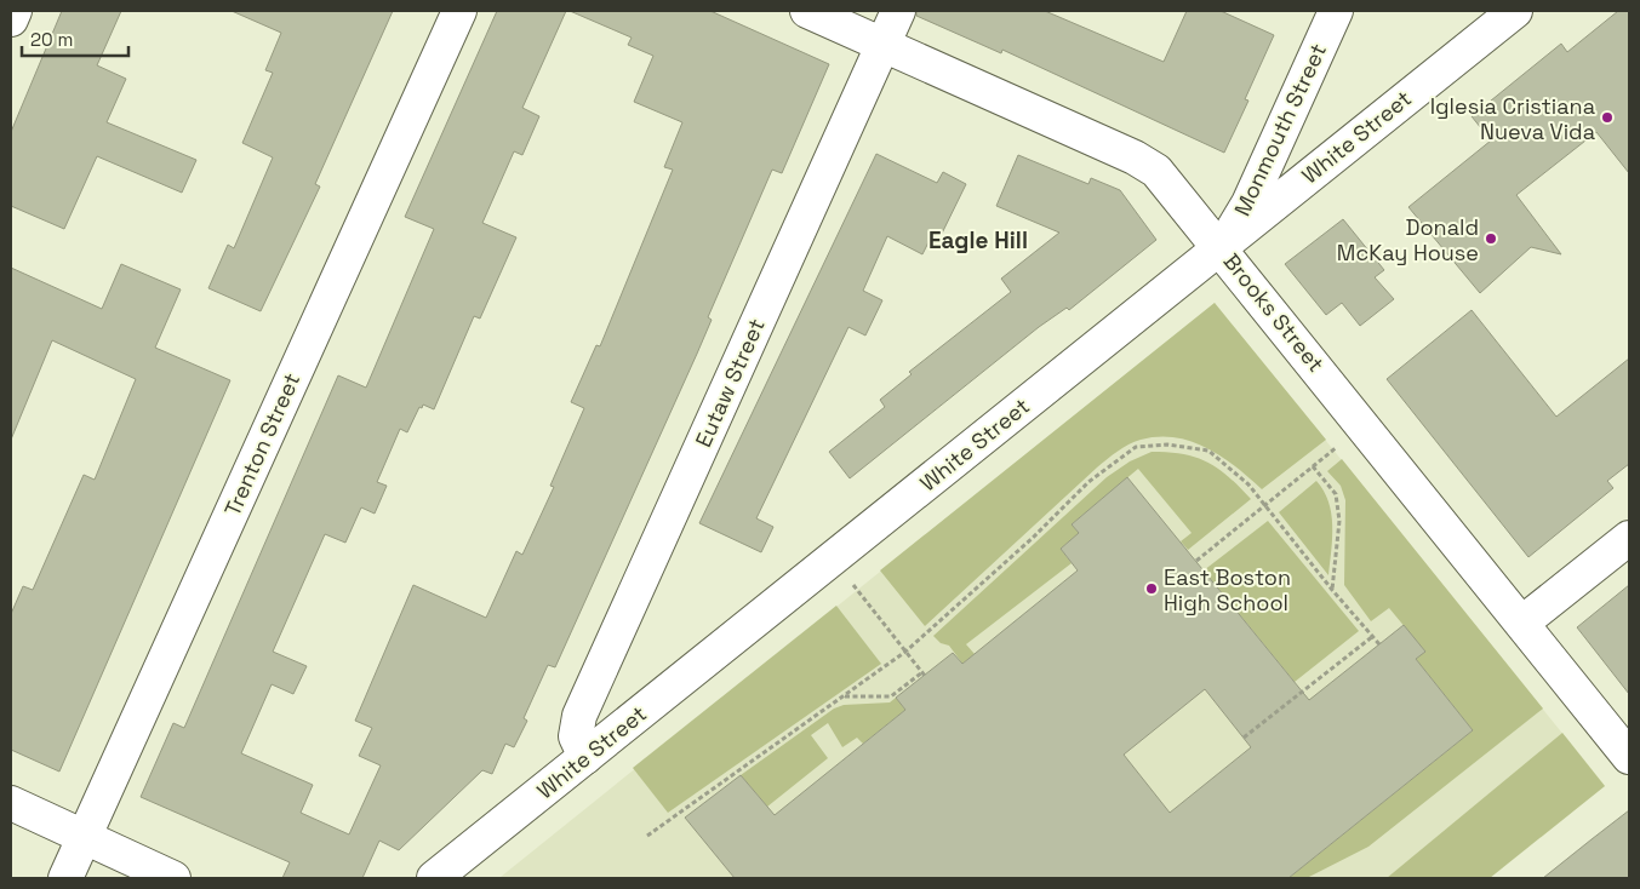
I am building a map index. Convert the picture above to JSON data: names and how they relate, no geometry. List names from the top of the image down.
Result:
{
  "streets": {
    "street": [
      "Monmouth Street",
      "White Street",
      "Brooks Street",
      "Eutaw Street",
      "Trenton Street"
    ]
  },
  "crossings": [
    ["Monmouth Street", "White Street"],
    ["Monmouth Street", "Brooks Street"],
    ["White Street", "Brooks Street"],
    ["White Street", "Eutaw Street"],
    ["Brooks Street", "Eutaw Street"]
  ],
  "districts": ["Eagle Hill"],
  "places": ["Iglesia Cristiana Nueva Vida", "Donald McKay House", "East Boston High School"],
  "scale_bar": "20 m"
}
